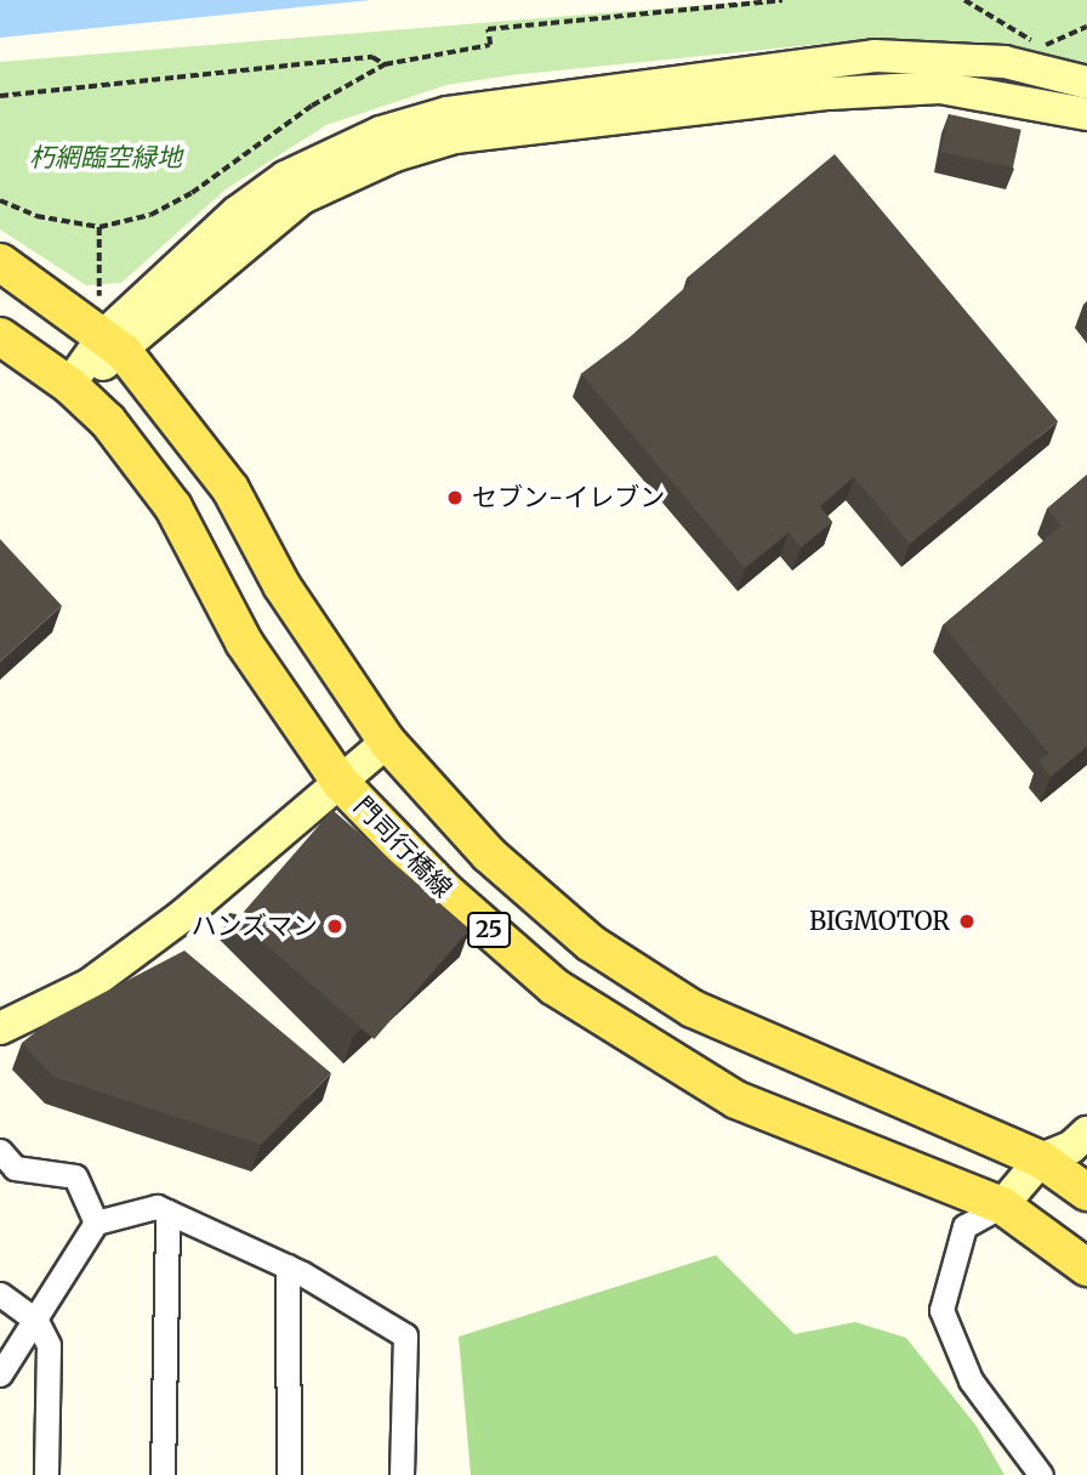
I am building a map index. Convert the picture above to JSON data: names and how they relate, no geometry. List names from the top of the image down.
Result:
{
  "streets": {
    "main road": ["門司行橋線", "25"]
  },
  "parks": ["朽網臨空緑地"],
  "places": ["セブン-イレブン", "BIGMOTOR", "ハンズマン"]
}
